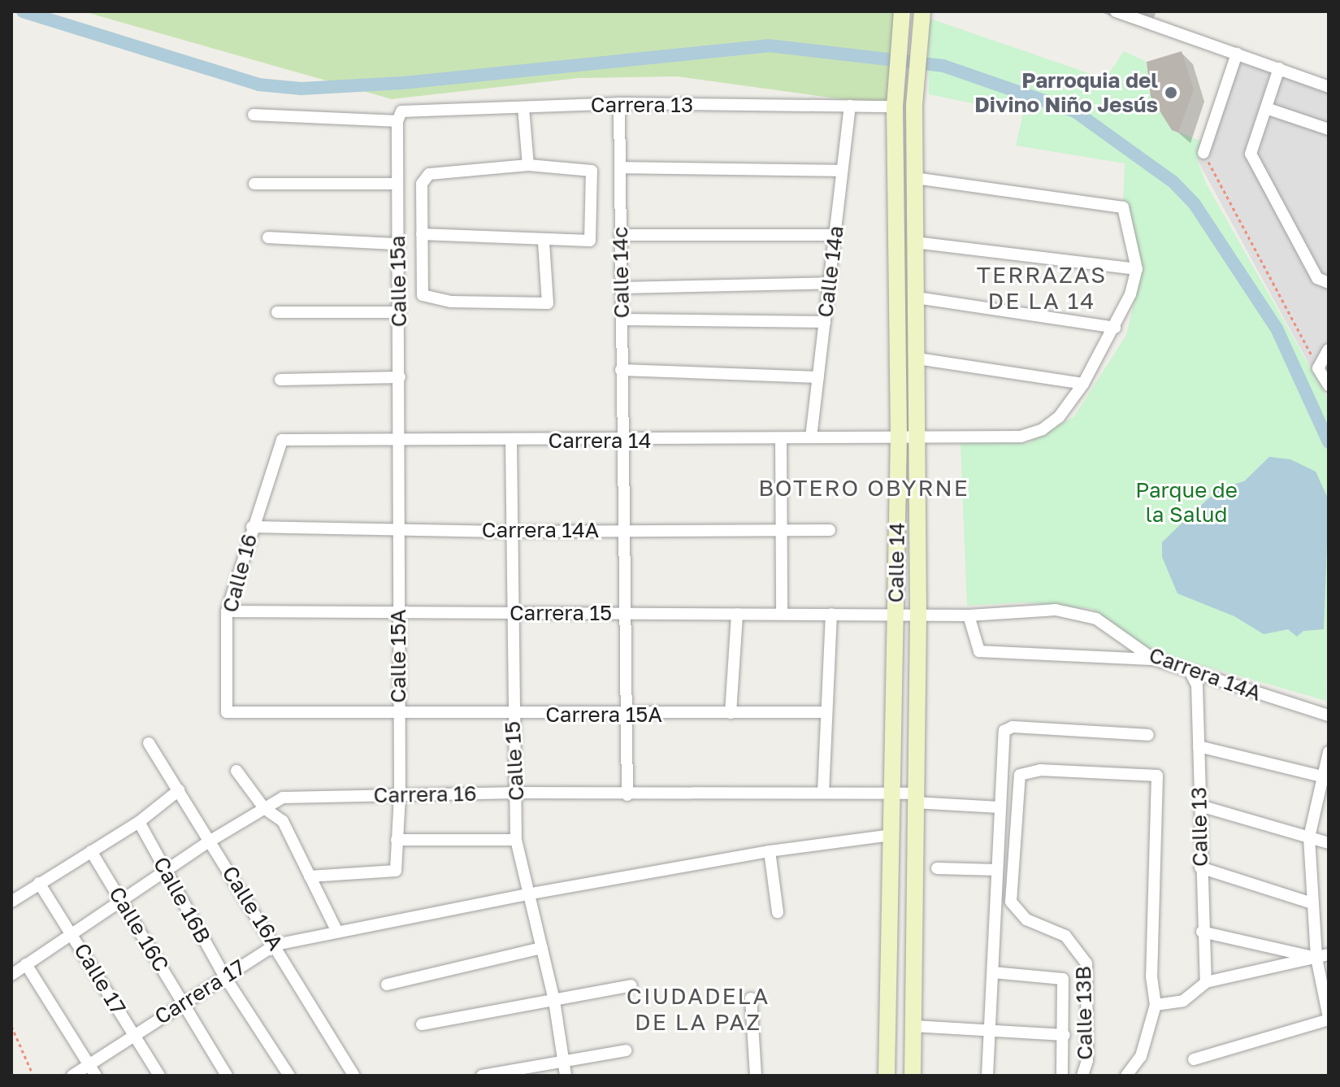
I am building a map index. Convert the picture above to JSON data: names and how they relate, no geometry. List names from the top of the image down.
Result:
{
  "streets": {
    "main road": ["Calle 14"],
    "street": [
      "Carrera 13",
      "Calle 14a",
      "Calle 14c",
      "Calle 15a",
      "Carrera 14",
      "Carrera 14A",
      "Calle 16",
      "Carrera 15",
      "Calle 15A",
      "Carrera 15A",
      "Calle 15",
      "Carrera 16",
      "Calle 13",
      "Calle 16B",
      "Calle 16A",
      "Calle 16C",
      "Calle 17",
      "Carrera 17",
      "Calle 13B"
    ]
  },
  "crossings": [
    ["Carrera 13", "Calle 14a"],
    ["Carrera 13", "Calle 14c"],
    ["Carrera 13", "Calle 15a"],
    ["Carrera 13", "Calle 14"],
    ["Calle 14a", "Carrera 14"],
    ["Calle 14c", "Carrera 14"],
    ["Calle 15a", "Carrera 14"],
    ["Calle 15a", "Calle 15A"],
    ["Carrera 14", "Calle 14"],
    ["Carrera 14", "Calle 16"],
    ["Carrera 14", "Calle 15A"],
    ["Carrera 14", "Calle 15"],
    ["Carrera 14A", "Calle 14"],
    ["Carrera 14A", "Calle 16"],
    ["Carrera 14A", "Carrera 15"],
    ["Carrera 14A", "Calle 15A"],
    ["Carrera 14A", "Calle 15"],
    ["Carrera 14A", "Calle 13"],
    ["Calle 14", "Carrera 15"],
    ["Calle 14", "Carrera 16"],
    ["Calle 14", "Carrera 17"],
    ["Calle 14", "Calle 13B"],
    ["Calle 16", "Carrera 15"],
    ["Calle 16", "Carrera 15A"],
    ["Carrera 15", "Calle 15A"],
    ["Carrera 15", "Calle 15"],
    ["Calle 15A", "Carrera 15A"],
    ["Calle 15A", "Carrera 16"],
    ["Carrera 15A", "Calle 15"],
    ["Calle 15", "Carrera 16"],
    ["Calle 15", "Carrera 17"],
    ["Carrera 16", "Calle 16B"],
    ["Carrera 16", "Calle 16A"],
    ["Carrera 16", "Calle 16C"],
    ["Carrera 16", "Calle 17"],
    ["Calle 16B", "Carrera 17"],
    ["Calle 16A", "Carrera 17"],
    ["Calle 16C", "Carrera 17"],
    ["Calle 17", "Carrera 17"]
  ],
  "districts": ["TERRAZAS DE LA 14", "BOTERO OBYRNE", "CIUDADELA DE LA PAZ"],
  "parks": ["Parque de la Salud"],
  "places": ["Parroquia del Divino Niño Jesús"]
}
